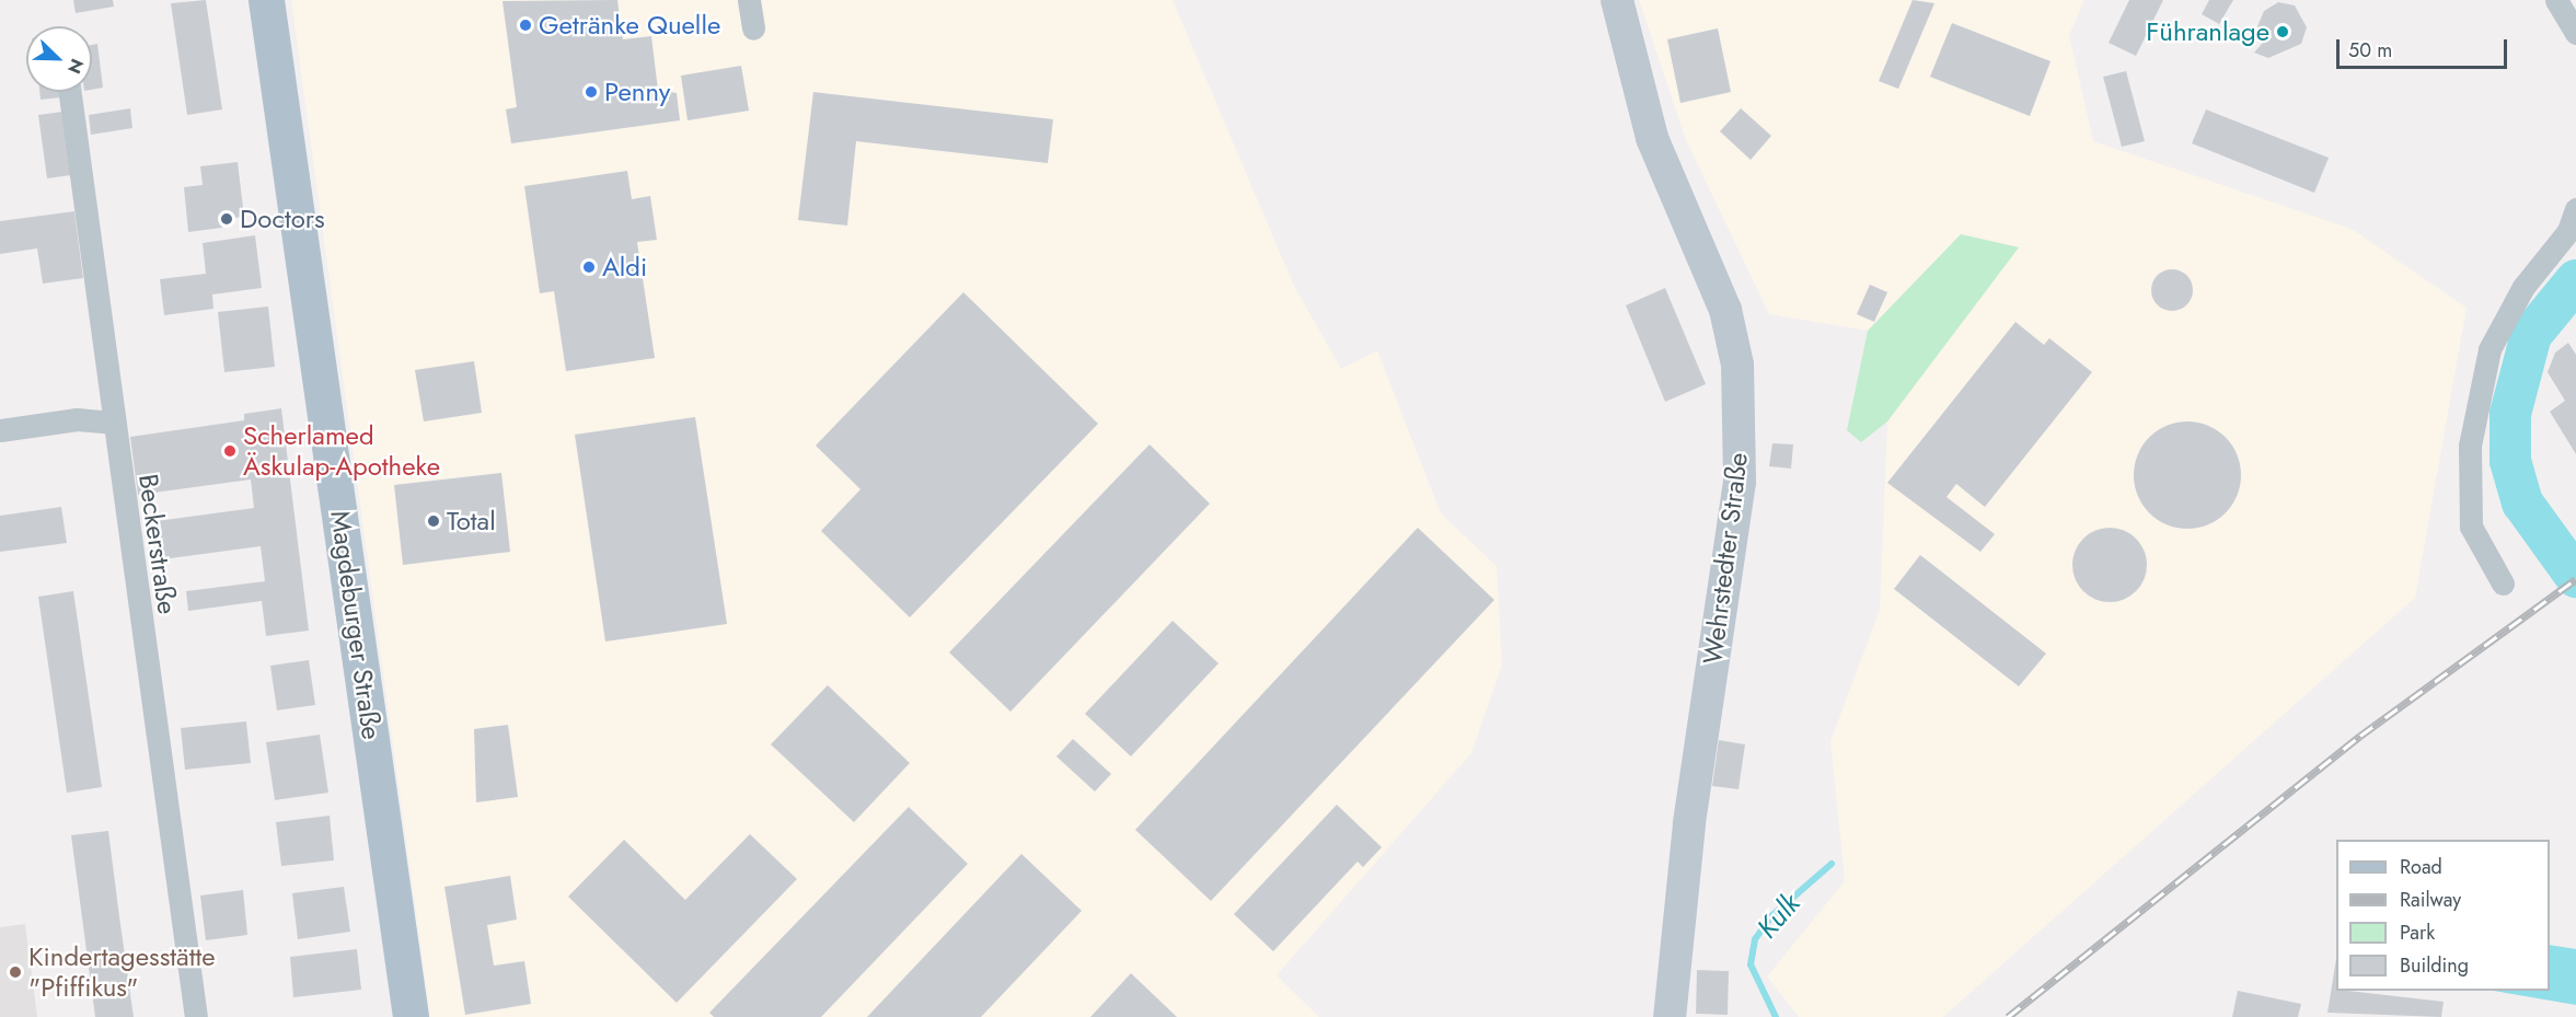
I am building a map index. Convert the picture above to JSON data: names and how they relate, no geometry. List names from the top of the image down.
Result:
{
  "streets": {
    "main road": ["Magdeburger Straße"],
    "street": ["Beckerstraße", "Wehrstedter Straße"]
  },
  "water": ["Kulk"],
  "places": [
    "Getränke Quelle",
    "Führanlage",
    "Penny",
    "Doctors",
    "Aldi",
    "Scherlamed Äskulap-Apotheke",
    "Total",
    "Kindertagesstätte \"Pfiffikus\""
  ],
  "legend": [
    "Road",
    "Railway",
    "Park",
    "Building"
  ],
  "scale_bar": "50 m",
  "north": "bottom right"
}
